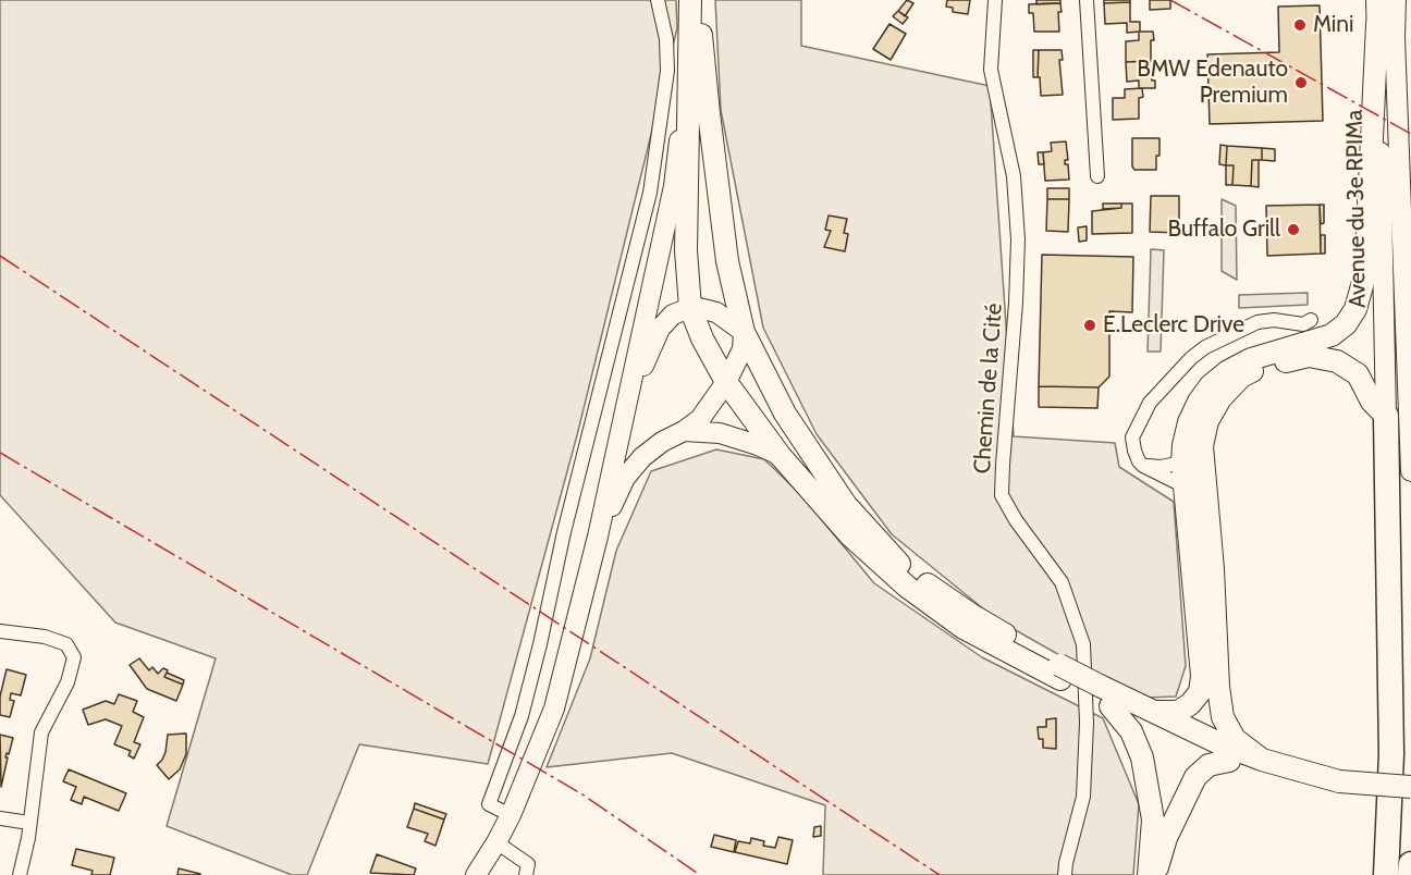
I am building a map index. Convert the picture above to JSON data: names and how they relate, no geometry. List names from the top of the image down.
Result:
{
  "streets": {
    "street": ["Avenue du 3e RPIMa", "Chemin de la Cité"]
  },
  "places": [
    "Mini",
    "BMW Edenauto Premium",
    "Buffalo Grill",
    "E.Leclerc Drive"
  ]
}
